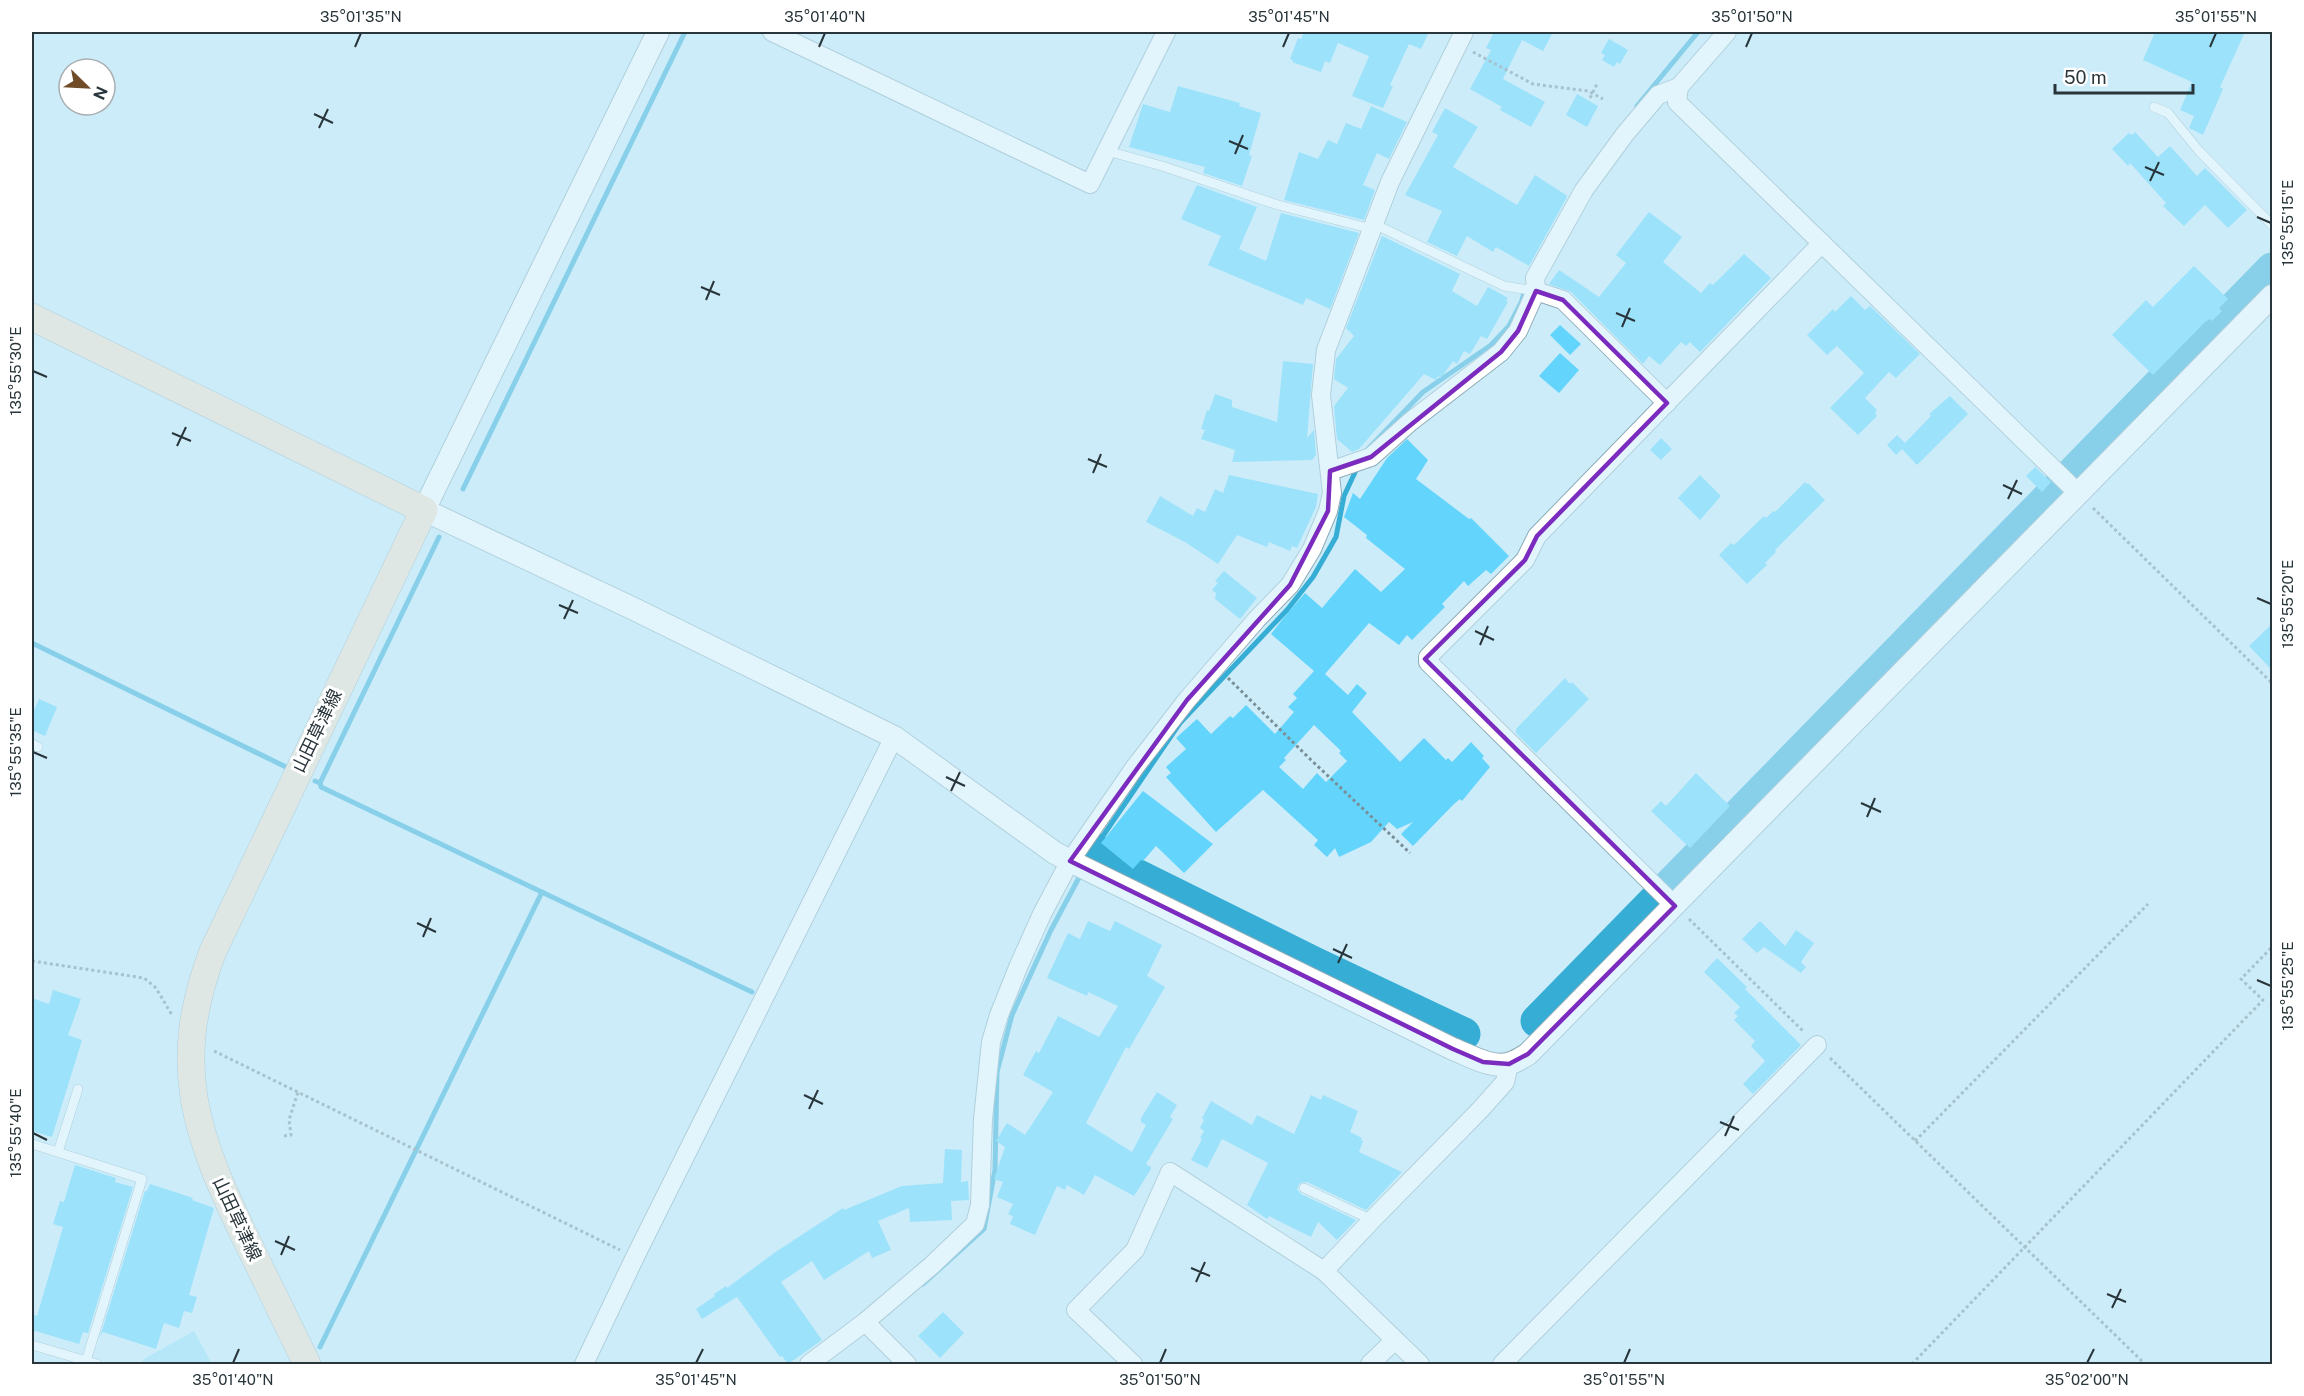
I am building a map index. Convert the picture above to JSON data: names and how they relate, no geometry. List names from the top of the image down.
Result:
{
  "streets": {
    "main road": ["山田草津線"]
  },
  "scale_bar": "50 m",
  "north": "bottom right",
  "coordinates": [
    "35°01'35\"N",
    "35°01'40\"N",
    "35°01'45\"N",
    "35°01'50\"N",
    "35°01'55\"N",
    "135°55'15\"E",
    "135°55'30\"E",
    "135°55'20\"E",
    "135°55'35\"E",
    "135°55'25\"E",
    "135°55'40\"E",
    "35°02'00\"N"
  ]
}
